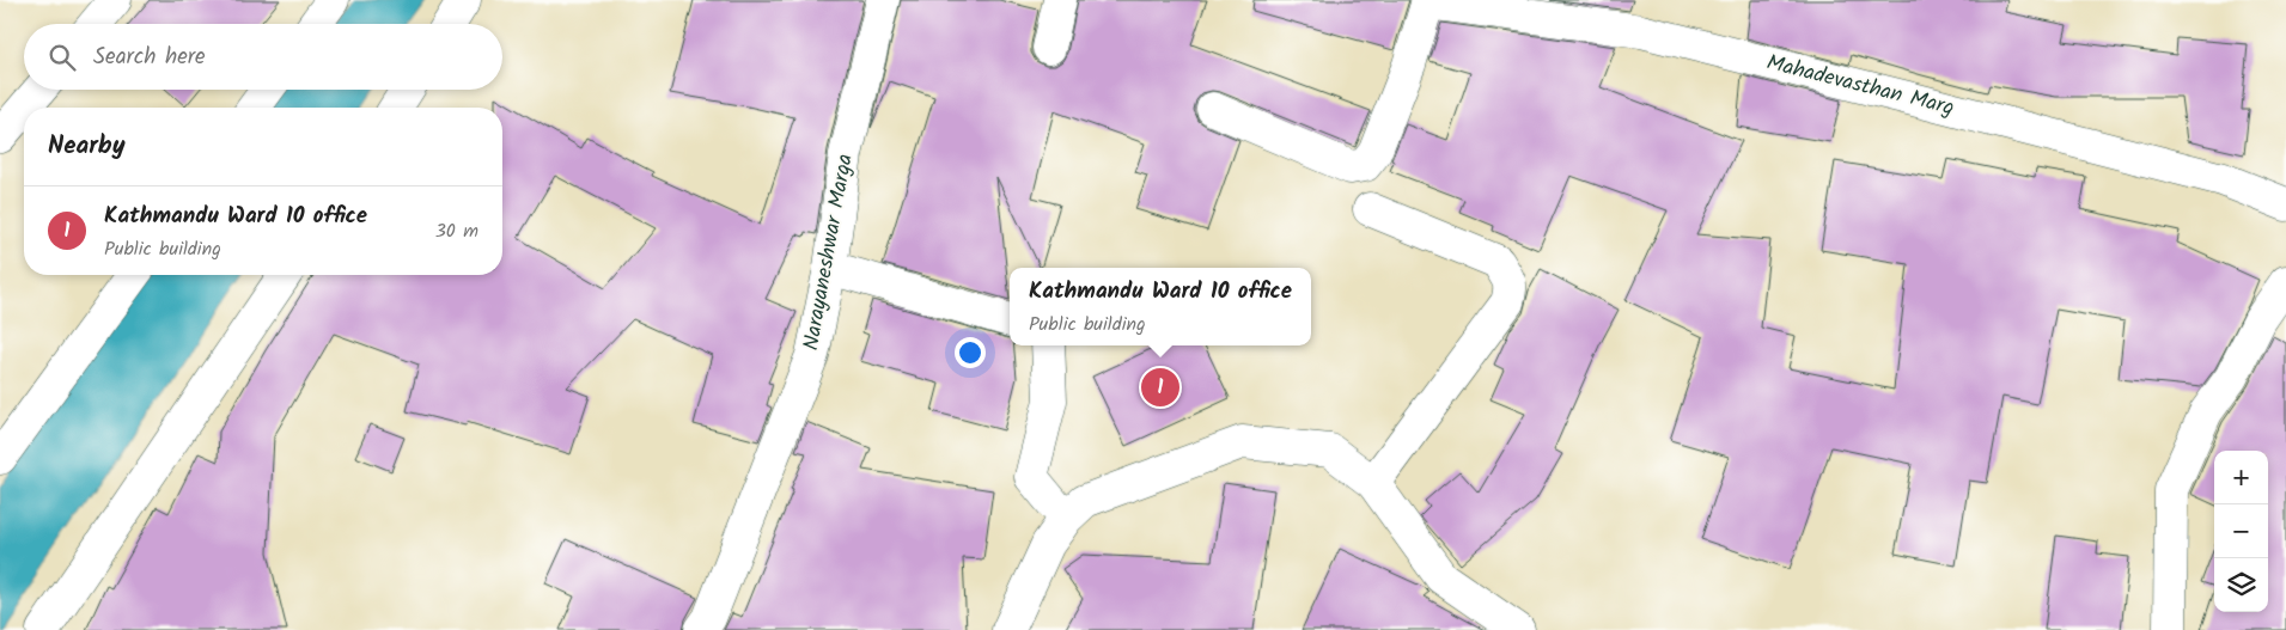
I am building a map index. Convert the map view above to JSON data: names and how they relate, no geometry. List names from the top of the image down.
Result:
{
  "streets": {
    "street": ["Mahadevasthan Marg", "Narayaneshwar Marga"]
  },
  "page": {
    "search": "Search here",
    "heading": "Nearby",
    "list": [
      {
        "mark": "1",
        "name": "Kathmandu Ward 10 office",
        "note": "Public building",
        "value": "30 m"
      }
    ],
    "popup": ["Kathmandu Ward 10 office", "Public building"],
    "pins": "1",
    "map_buttons": ["+", "−"]
  }
}
